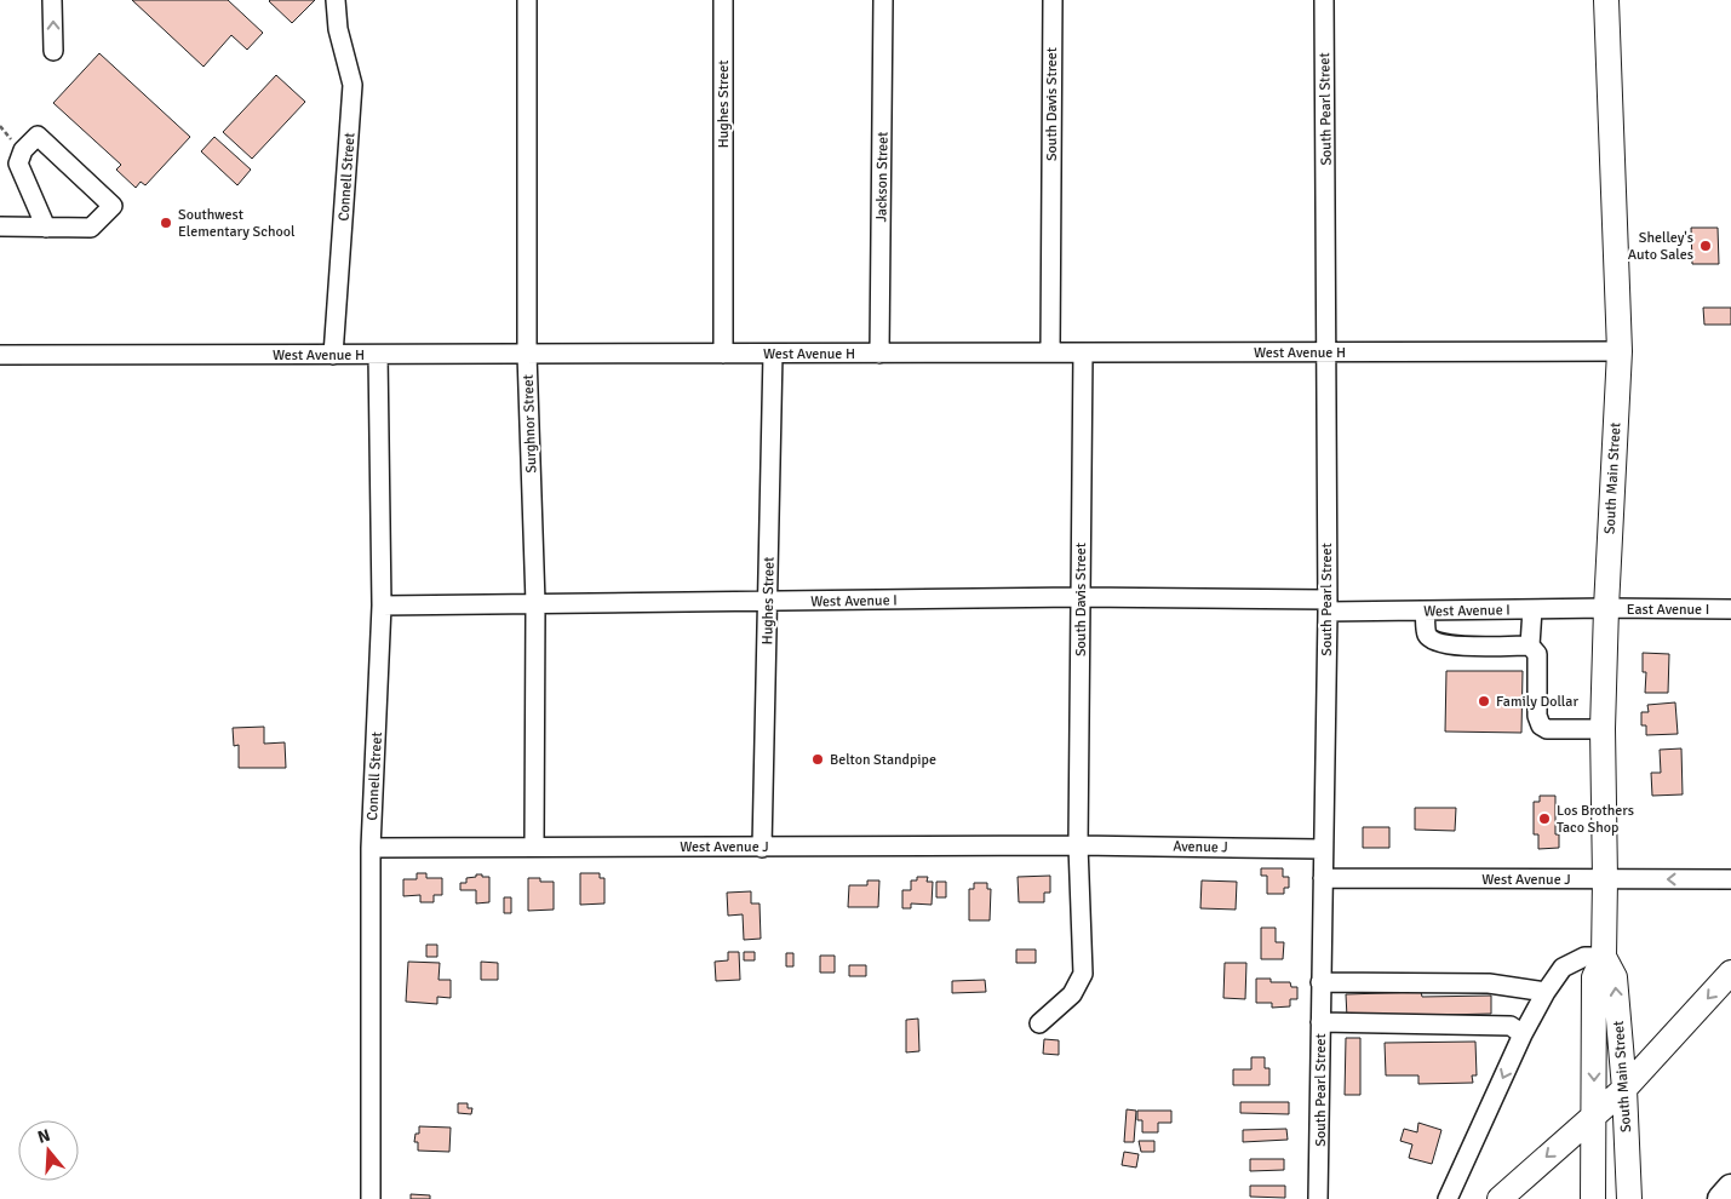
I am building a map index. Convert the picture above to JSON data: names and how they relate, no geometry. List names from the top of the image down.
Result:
{
  "streets": {
    "main road": ["South Main Street"],
    "street": [
      "Hughes Street",
      "South Davis Street",
      "South Pearl Street",
      "Connell Street",
      "Jackson Street",
      "West Avenue H",
      "Surghnor Street",
      "West Avenue I",
      "East Avenue I",
      "West Avenue J",
      "Avenue J"
    ]
  },
  "crossings": [
    ["Hughes Street", "West Avenue H"],
    ["Hughes Street", "West Avenue I"],
    ["Hughes Street", "West Avenue J"],
    ["South Davis Street", "West Avenue H"],
    ["South Davis Street", "West Avenue I"],
    ["South Davis Street", "West Avenue J"],
    ["South Davis Street", "Avenue J"],
    ["South Pearl Street", "West Avenue H"],
    ["South Pearl Street", "West Avenue I"],
    ["South Pearl Street", "West Avenue J"],
    ["South Pearl Street", "Avenue J"],
    ["Connell Street", "West Avenue H"],
    ["Connell Street", "West Avenue I"],
    ["Connell Street", "West Avenue J"],
    ["Jackson Street", "West Avenue H"],
    ["West Avenue H", "Surghnor Street"],
    ["West Avenue H", "South Main Street"],
    ["Surghnor Street", "West Avenue I"],
    ["Surghnor Street", "West Avenue J"],
    ["South Main Street", "West Avenue I"],
    ["South Main Street", "East Avenue I"],
    ["South Main Street", "West Avenue J"],
    ["West Avenue I", "East Avenue I"],
    ["West Avenue J", "Avenue J"]
  ],
  "places": [
    "Southwest Elementary School",
    "Shelley's Auto Sales",
    "Family Dollar",
    "Belton Standpipe",
    "Los Brothers Taco Shop"
  ],
  "north": "top"
}
